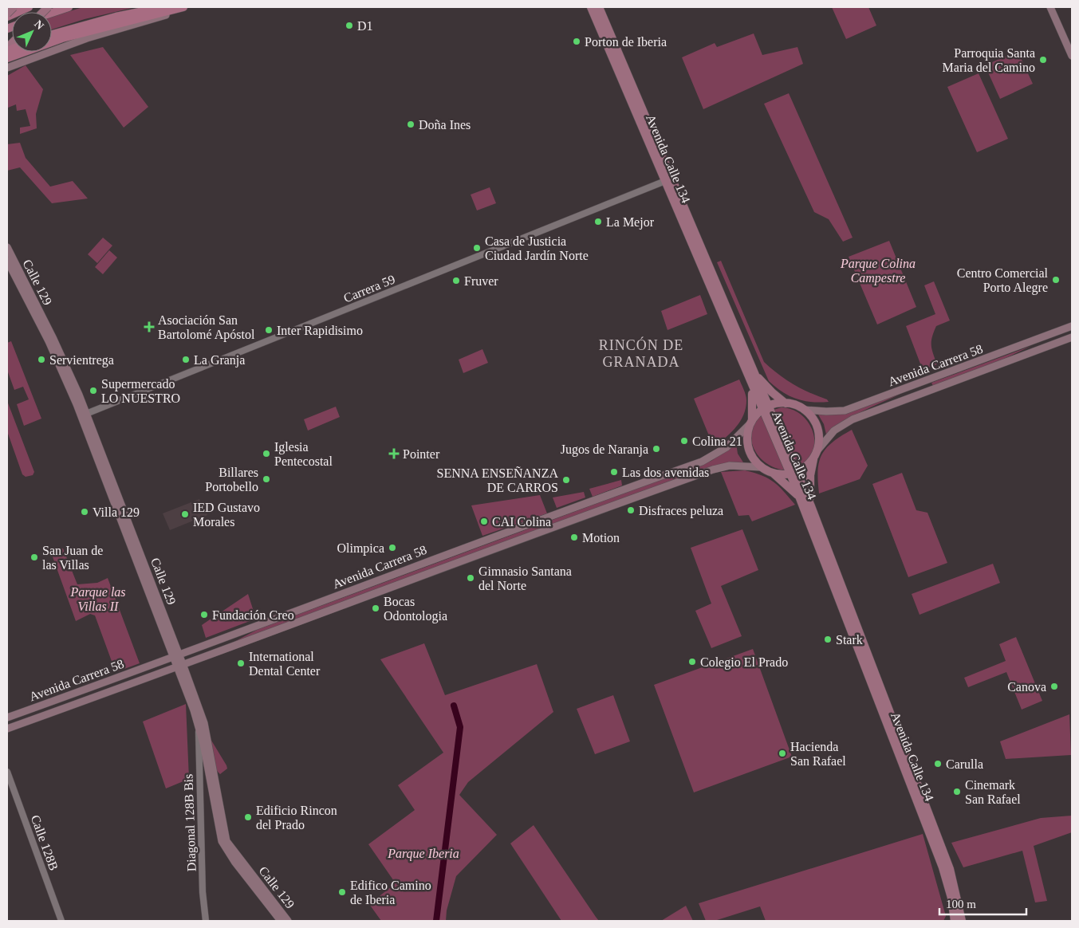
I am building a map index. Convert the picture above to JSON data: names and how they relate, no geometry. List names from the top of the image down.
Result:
{
  "streets": {
    "main road": ["Avenida Calle 134", "Calle 129", "Avenida Carrera 58"],
    "street": ["Carrera 59", "Diagonal 128B Bis", "Calle 128B"]
  },
  "crossings": [
    ["Avenida Calle 134", "Carrera 59"],
    ["Calle 129", "Carrera 59"],
    ["Calle 129", "Avenida Carrera 58"],
    ["Calle 129", "Diagonal 128B Bis"]
  ],
  "districts": ["RINCÓN DE GRANADA"],
  "parks": ["Parque Colina Campestre", "Parque las Villas II", "Parque Iberia"],
  "places": {
    "other": [
      "D1",
      "Porton de Iberia",
      "Parroquia Santa Maria del Camino",
      "Doña Ines",
      "La Mejor",
      "Casa de Justicia Ciudad Jardín Norte",
      "Centro Comercial Porto Alegre",
      "Fruver",
      "Inter Rapidisimo",
      "Servientrega",
      "La Granja",
      "Supermercado LO NUESTRO",
      "Colina 21",
      "Jugos de Naranja",
      "Iglesia Pentecostal",
      "Las dos avenidas",
      "Billares Portobello",
      "SENNA ENSEÑANZA DE CARROS",
      "Disfraces peluza",
      "Villa 129",
      "IED Gustavo Morales",
      "CAI Colina",
      "Motion",
      "Olimpica",
      "San Juan de las Villas",
      "Gimnasio Santana del Norte",
      "Bocas Odontologia",
      "Fundación Creo",
      "Stark",
      "Colegio El Prado",
      "International Dental Center",
      "Canova",
      "Hacienda San Rafael",
      "Carulla",
      "Cinemark San Rafael",
      "Edificio Rincon del Prado",
      "Edifico Camino de Iberia"
    ],
    "health": ["Asociación San Bartolomé Apóstol", "Pointer"]
  },
  "scale_bar": "100 m",
  "north": "top right"
}
